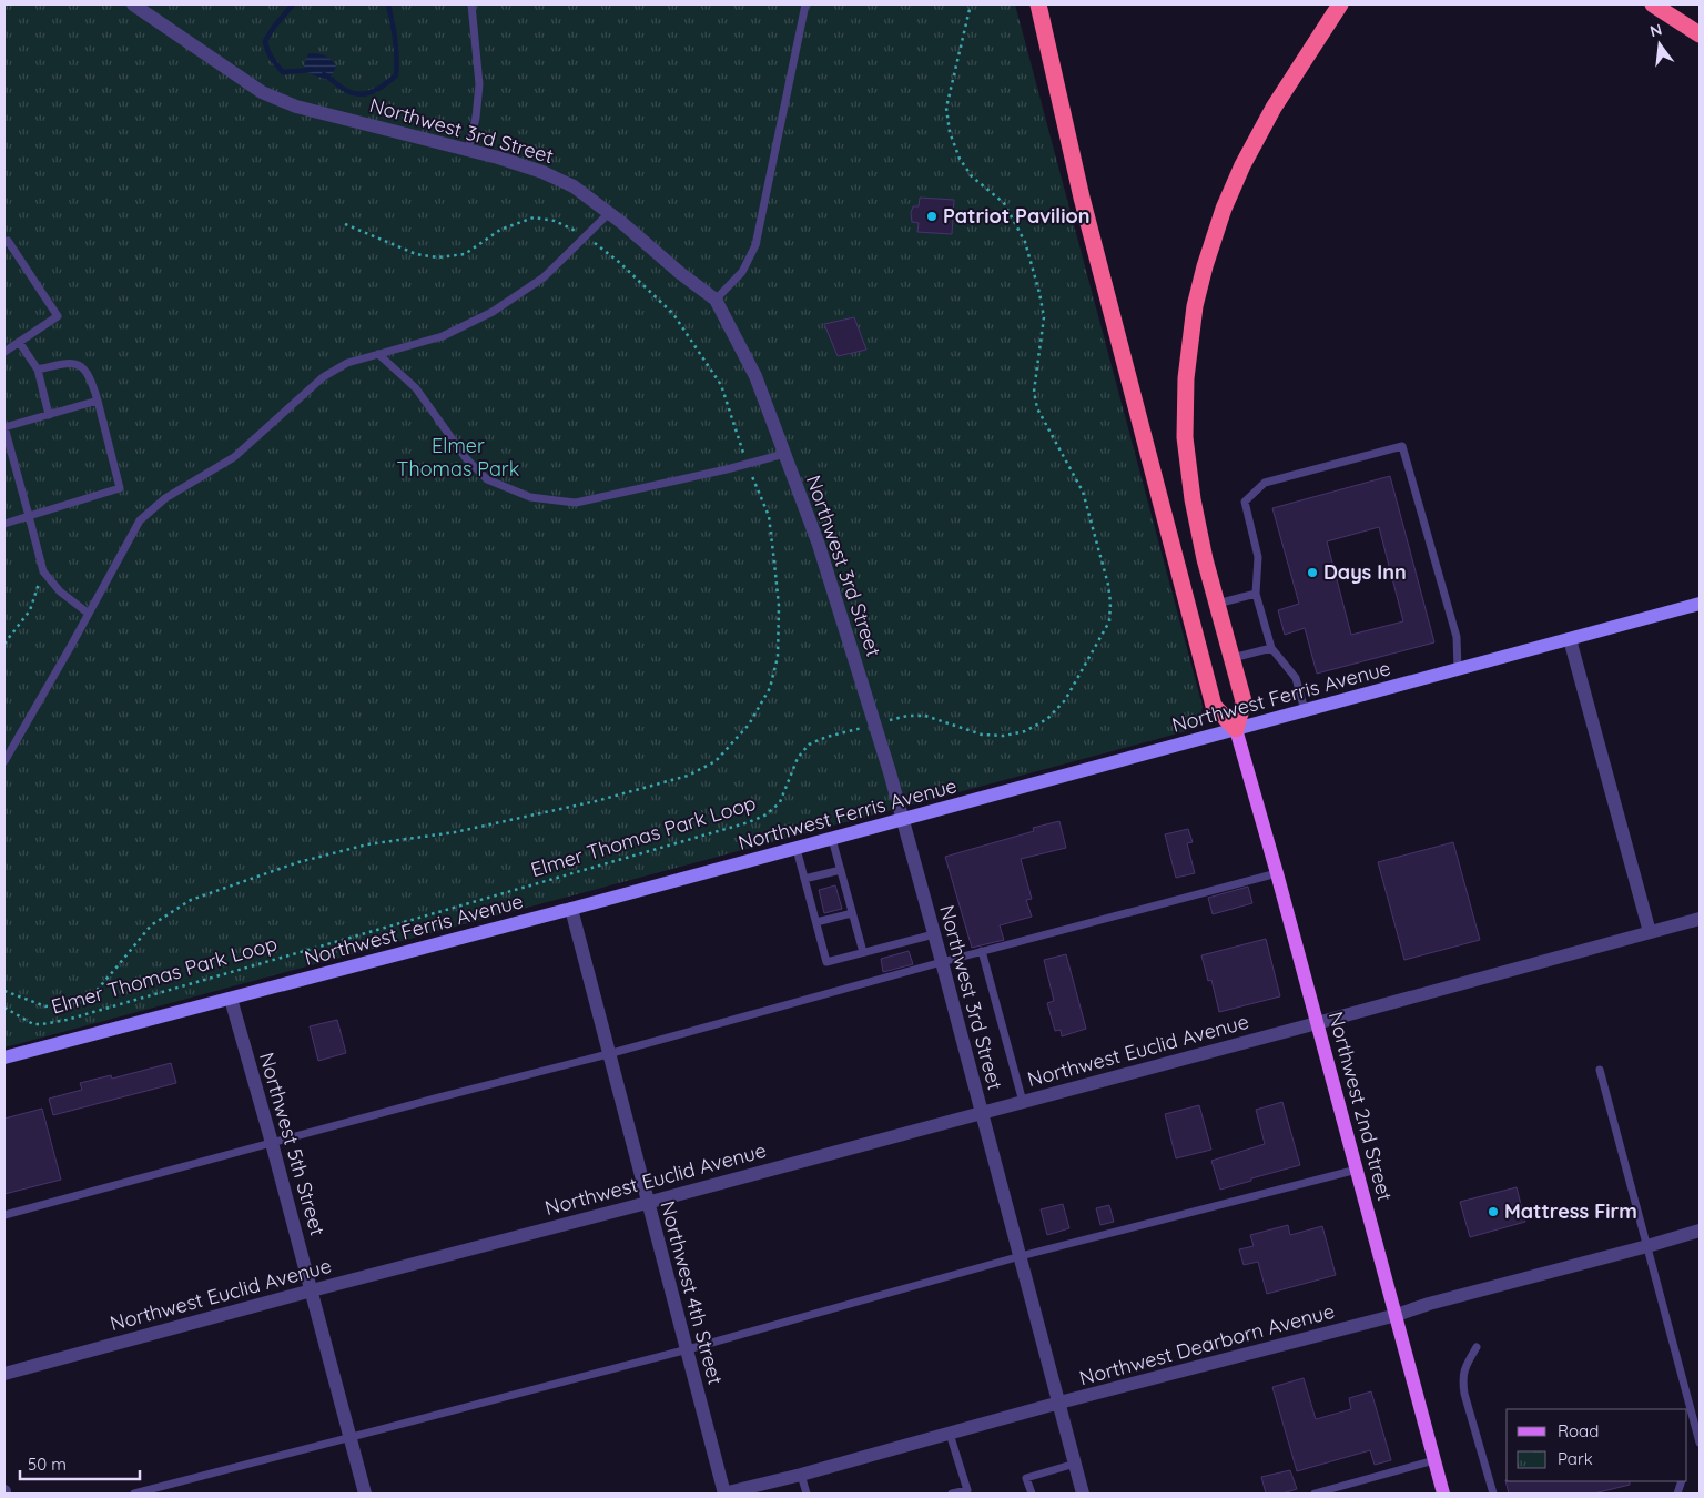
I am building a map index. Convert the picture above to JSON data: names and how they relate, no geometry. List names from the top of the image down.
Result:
{
  "streets": {
    "main road": ["Northwest 2nd Street"],
    "street": [
      "Northwest 3rd Street",
      "Northwest Ferris Avenue",
      "Northwest Euclid Avenue",
      "Northwest 5th Street",
      "Northwest 4th Street",
      "Northwest Dearborn Avenue"
    ],
    "path": ["Elmer Thomas Park Loop"]
  },
  "crossings": [
    ["Northwest 3rd Street", "Northwest Ferris Avenue"],
    ["Northwest 3rd Street", "Elmer Thomas Park Loop"],
    ["Northwest 3rd Street", "Northwest Euclid Avenue"],
    ["Northwest 3rd Street", "Northwest Dearborn Avenue"],
    ["Northwest Ferris Avenue", "Northwest 2nd Street"],
    ["Northwest Ferris Avenue", "Northwest 5th Street"],
    ["Northwest Ferris Avenue", "Northwest 4th Street"],
    ["Northwest Euclid Avenue", "Northwest 2nd Street"],
    ["Northwest Euclid Avenue", "Northwest 5th Street"],
    ["Northwest Euclid Avenue", "Northwest 4th Street"],
    ["Northwest 2nd Street", "Northwest Dearborn Avenue"],
    ["Northwest 4th Street", "Northwest Dearborn Avenue"]
  ],
  "parks": ["Elmer Thomas Park"],
  "places": ["Patriot Pavilion", "Days Inn", "Mattress Firm"],
  "legend": ["Road", "Park"],
  "scale_bar": "50 m",
  "north": "top"
}
